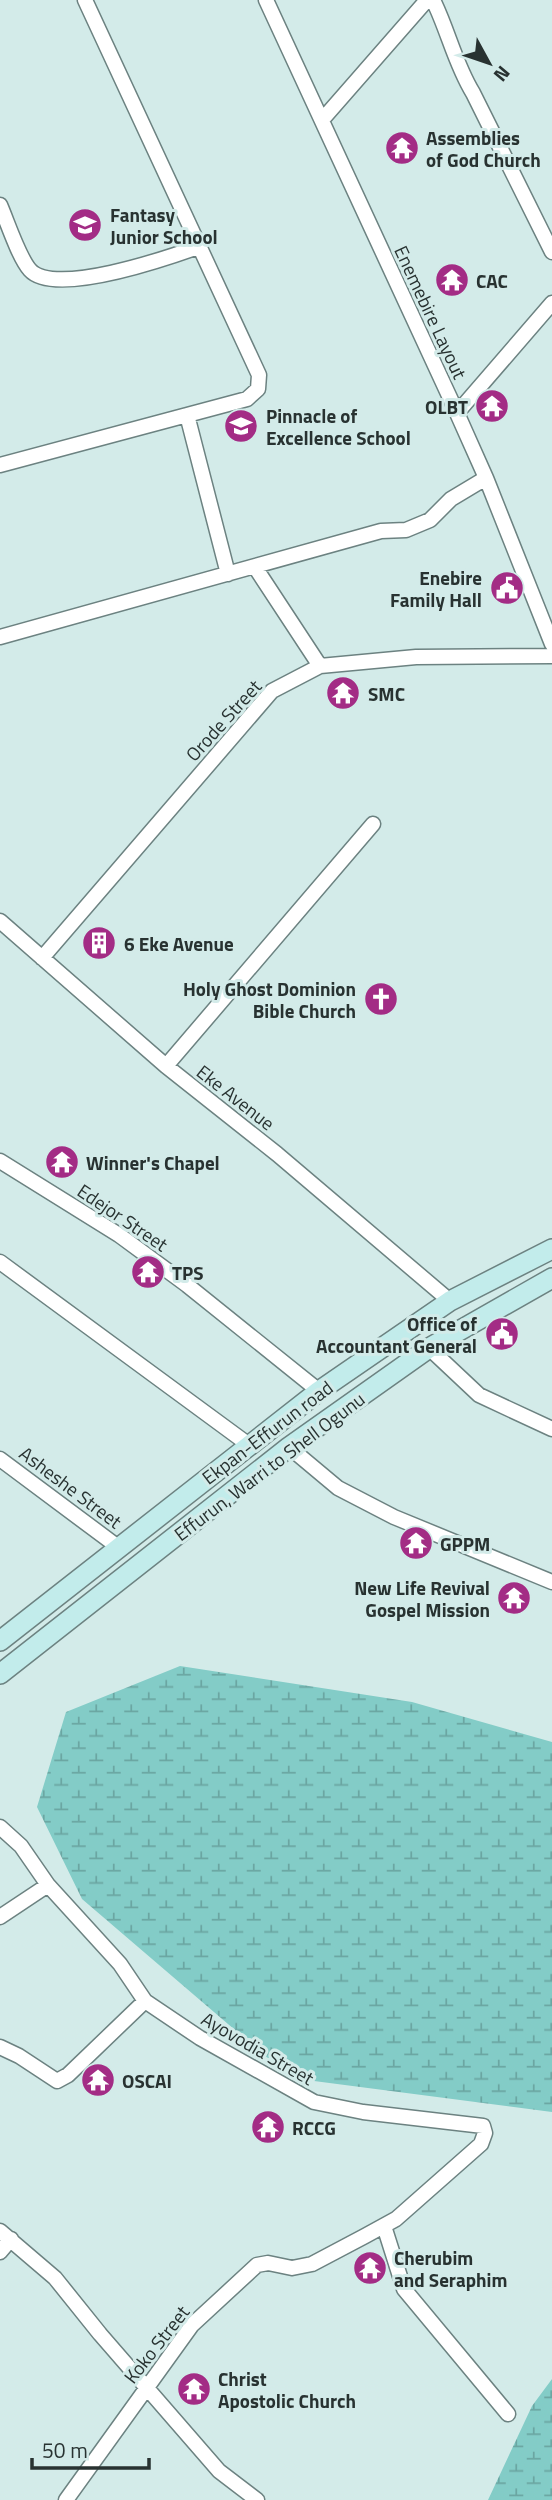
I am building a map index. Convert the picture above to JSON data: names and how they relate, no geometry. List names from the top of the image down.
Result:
{
  "streets": {
    "main road": ["Ekpan-Effurun road", "Effurun, Warri to Shell Ogunu"],
    "street": [
      "Enemebire Layout",
      "Orode Street",
      "Eke Avenue",
      "Edejor Street",
      "Asheshe Street",
      "Ayovodia Street",
      "Koko Street"
    ]
  },
  "crossings": [
    ["Orode Street", "Eke Avenue"],
    ["Eke Avenue", "Ekpan-Effurun road"],
    ["Edejor Street", "Ekpan-Effurun road"],
    ["Ekpan-Effurun road", "Asheshe Street"],
    ["Ayovodia Street", "Koko Street"]
  ],
  "places": {
    "temple": [
      "Assemblies of God Church",
      "CAC",
      "OLBT",
      "SMC",
      "Winner's Chapel",
      "TPS",
      "GPPM",
      "New Life Revival Gospel Mission",
      "OSCAI",
      "RCCG",
      "Cherubim and Seraphim",
      "Christ Apostolic Church"
    ],
    "school or university": ["Fantasy Junior School", "Pinnacle of Excellence School"],
    "public building": ["Enebire Family Hall", "Office of Accountant General"],
    "building": ["6 Eke Avenue"],
    "church": ["Holy Ghost Dominion Bible Church"]
  },
  "scale_bar": "50 m",
  "north": "bottom right"
}
